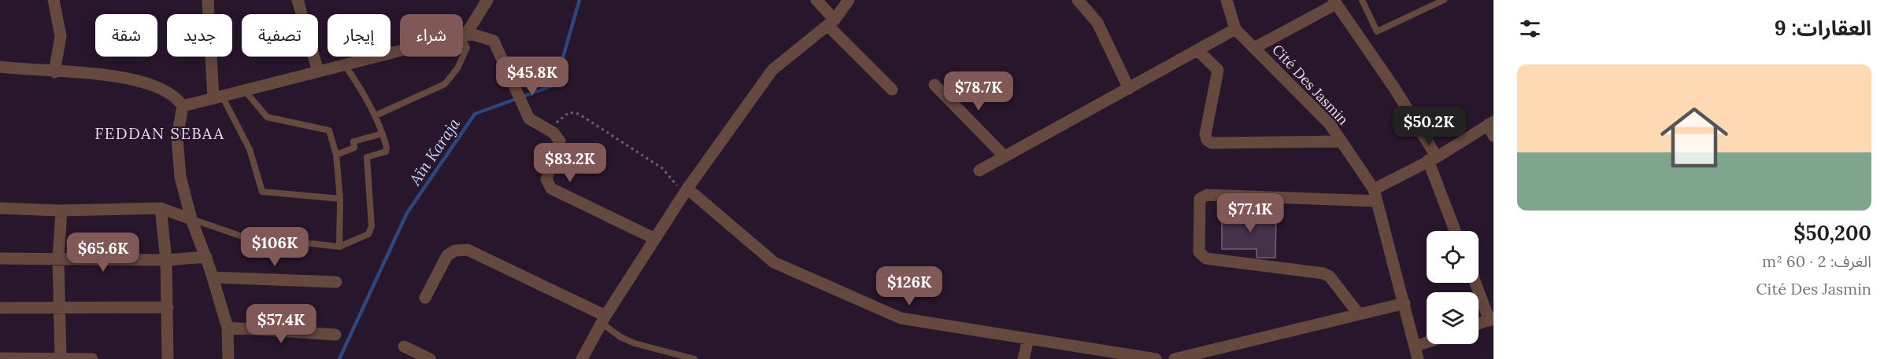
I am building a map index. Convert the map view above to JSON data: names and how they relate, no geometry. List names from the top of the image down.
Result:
{
  "streets": {
    "street": ["Cité Des Jasmin"]
  },
  "districts": ["FEDDAN SEBAA"],
  "water": ["Aïn Karaja"],
  "page": {
    "heading": "العقارات: 9",
    "chip": [
      "شراء",
      "إيجار",
      "تصفية",
      "جديد",
      "شقة"
    ],
    "list": [
      {
        "name": "$50,200",
        "note": "الغرف: 2 · 60 m² · Cité Des Jasmin"
      }
    ],
    "price": [
      "$45.8K",
      "$78.7K",
      "$50.2K",
      "$83.2K",
      "$77.1K",
      "$106K",
      "$65.6K",
      "$126K",
      "$57.4K"
    ]
  }
}
